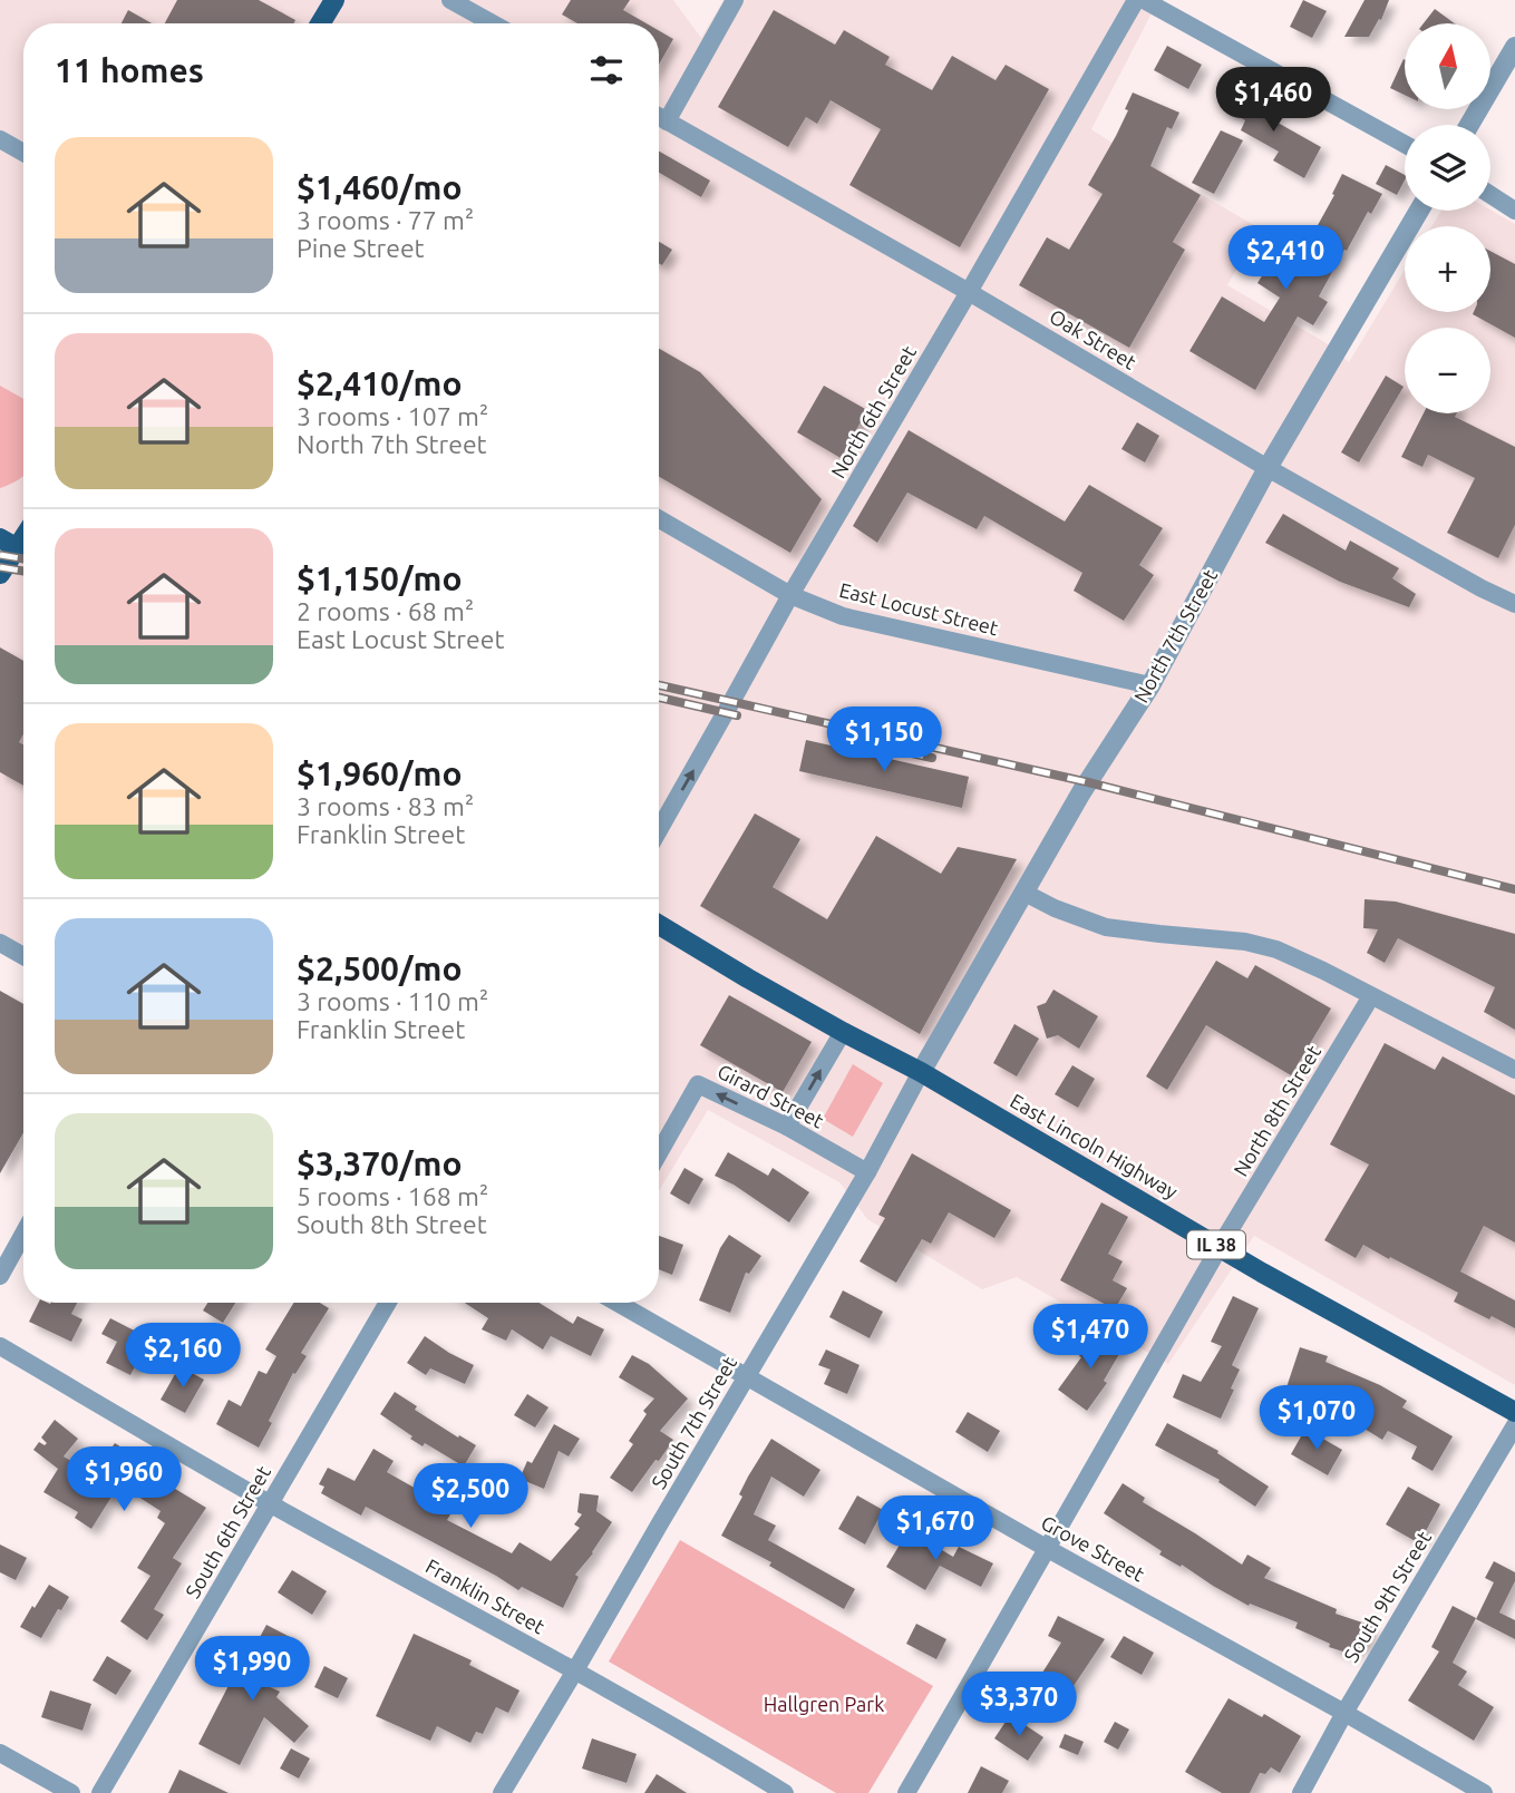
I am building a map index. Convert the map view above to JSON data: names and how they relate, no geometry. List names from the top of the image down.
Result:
{
  "streets": {
    "main road": ["East Lincoln Highway", "IL 38"],
    "street": [
      "Oak Street",
      "North 6th Street",
      "East Locust Street",
      "North 7th Street",
      "Girard Street",
      "North 8th Street",
      "South 7th Street",
      "South 6th Street",
      "Grove Street",
      "Franklin Street",
      "South 9th Street"
    ]
  },
  "crossings": [
    ["Oak Street", "North 6th Street"],
    ["Oak Street", "North 7th Street"],
    ["North 6th Street", "East Locust Street"],
    ["East Locust Street", "North 7th Street"],
    ["North 7th Street", "East Lincoln Highway"],
    ["North 7th Street", "South 7th Street"],
    ["Girard Street", "South 7th Street"],
    ["North 8th Street", "East Lincoln Highway"],
    ["North 8th Street", "Grove Street"],
    ["East Lincoln Highway", "South 7th Street"],
    ["South 7th Street", "Grove Street"],
    ["South 7th Street", "Franklin Street"],
    ["South 6th Street", "Franklin Street"],
    ["Grove Street", "South 9th Street"]
  ],
  "parks": ["Hallgren Park"],
  "north": "top",
  "page": {
    "map_buttons": ["+", "−"],
    "heading": "11 homes",
    "price": [
      "$1,460",
      "$2,410",
      "$1,150",
      "$1,470",
      "$2,160",
      "$1,070",
      "$1,960",
      "$2,500",
      "$1,670",
      "$1,990",
      "$3,370"
    ],
    "list": [
      {
        "name": "$1,460/mo",
        "note": "3 rooms · 77 m² · Pine Street"
      },
      {
        "name": "$2,410/mo",
        "note": "3 rooms · 107 m² · North 7th Street"
      },
      {
        "name": "$1,150/mo",
        "note": "2 rooms · 68 m² · East Locust Street"
      },
      {
        "name": "$1,960/mo",
        "note": "3 rooms · 83 m² · Franklin Street"
      },
      {
        "name": "$2,500/mo",
        "note": "3 rooms · 110 m² · Franklin Street"
      },
      {
        "name": "$3,370/mo",
        "note": "5 rooms · 168 m² · South 8th Street"
      }
    ]
  }
}
